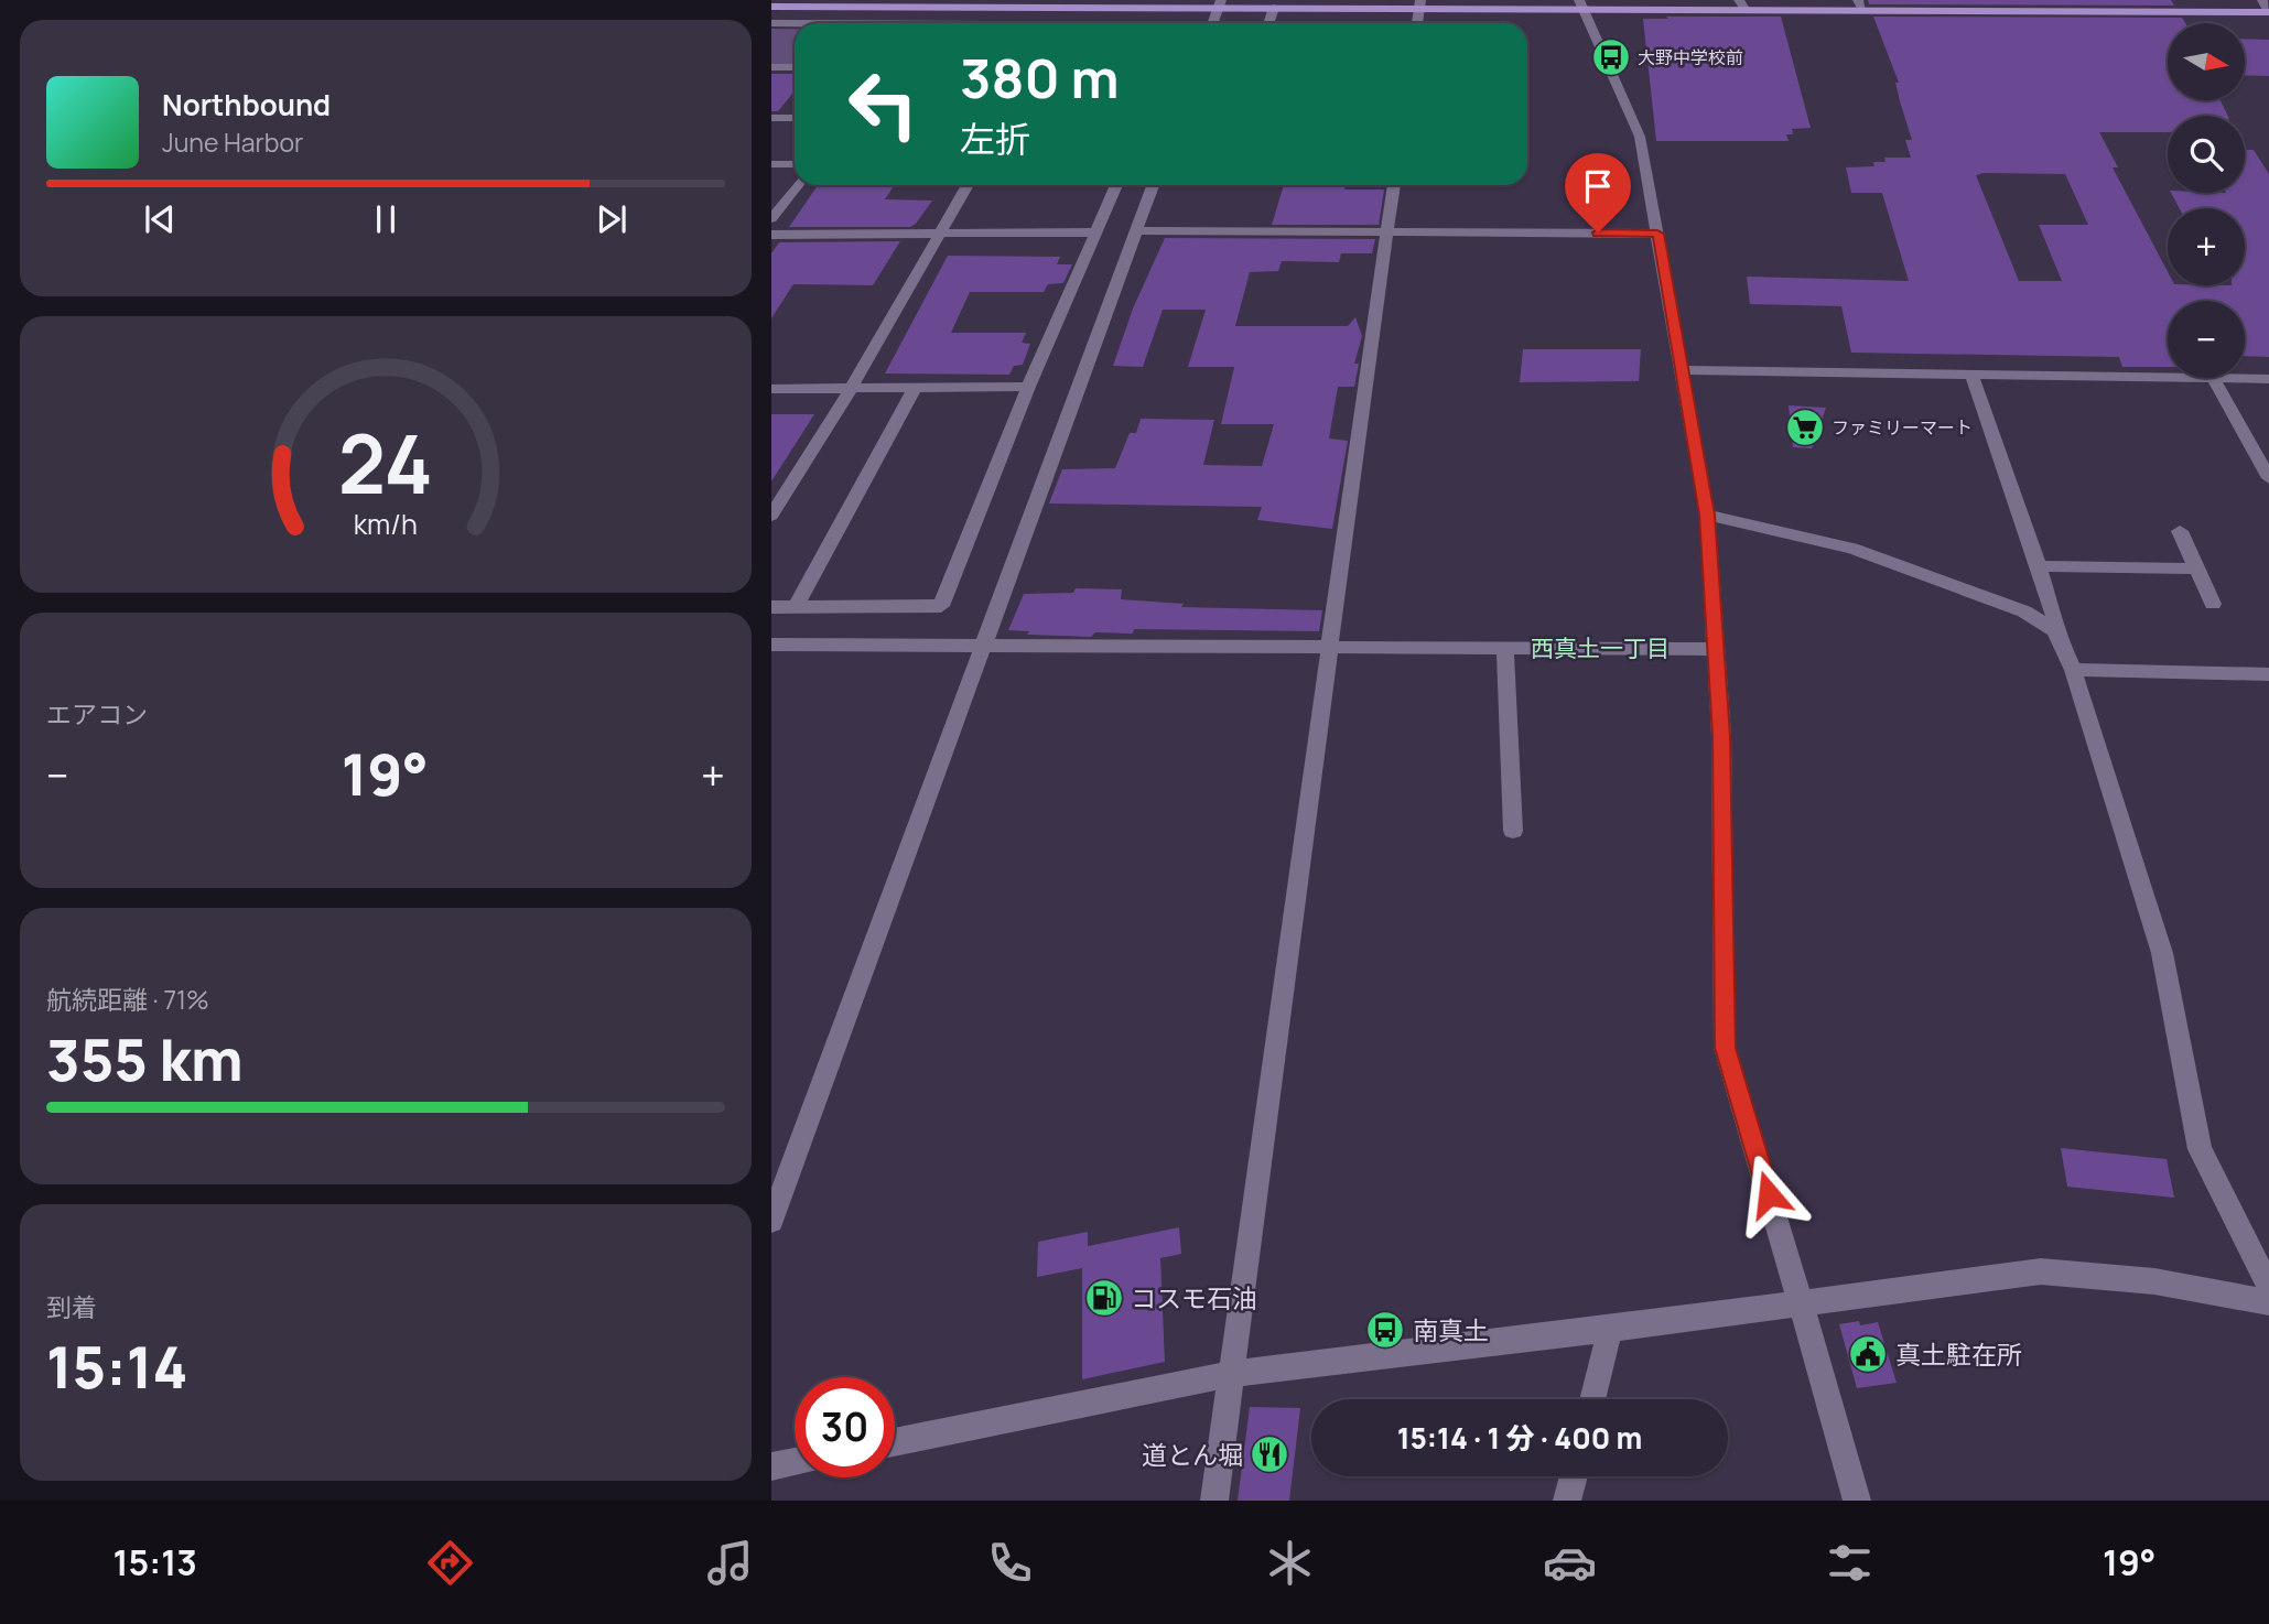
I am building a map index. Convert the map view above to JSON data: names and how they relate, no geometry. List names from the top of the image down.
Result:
{
  "districts": ["西真土一丁目"],
  "places": {
    "bus stop": ["大野中学校前", "南真土"],
    "supermarket": ["ファミリーマート"],
    "fuel station": ["コスモ石油"],
    "public building": ["真土駐在所"],
    "restaurant": ["道とん堀"]
  },
  "north": "right",
  "page": {
    "map_buttons": ["+", "−"],
    "turn": ["380 m", "左折"],
    "song": ["Northbound", "June Harbor"],
    "tile": [
      "エアコン",
      ["航続距離 · 71%", "355 km"],
      ["到着", "15:14"]
    ],
    "heat": ["−", "19°", "+"],
    "limit": "30",
    "trip": "15:14 · 1 分 · 400 m",
    "tabs": ["15:13", "19°"],
    "gauge": ["24", "km/h"]
  }
}
